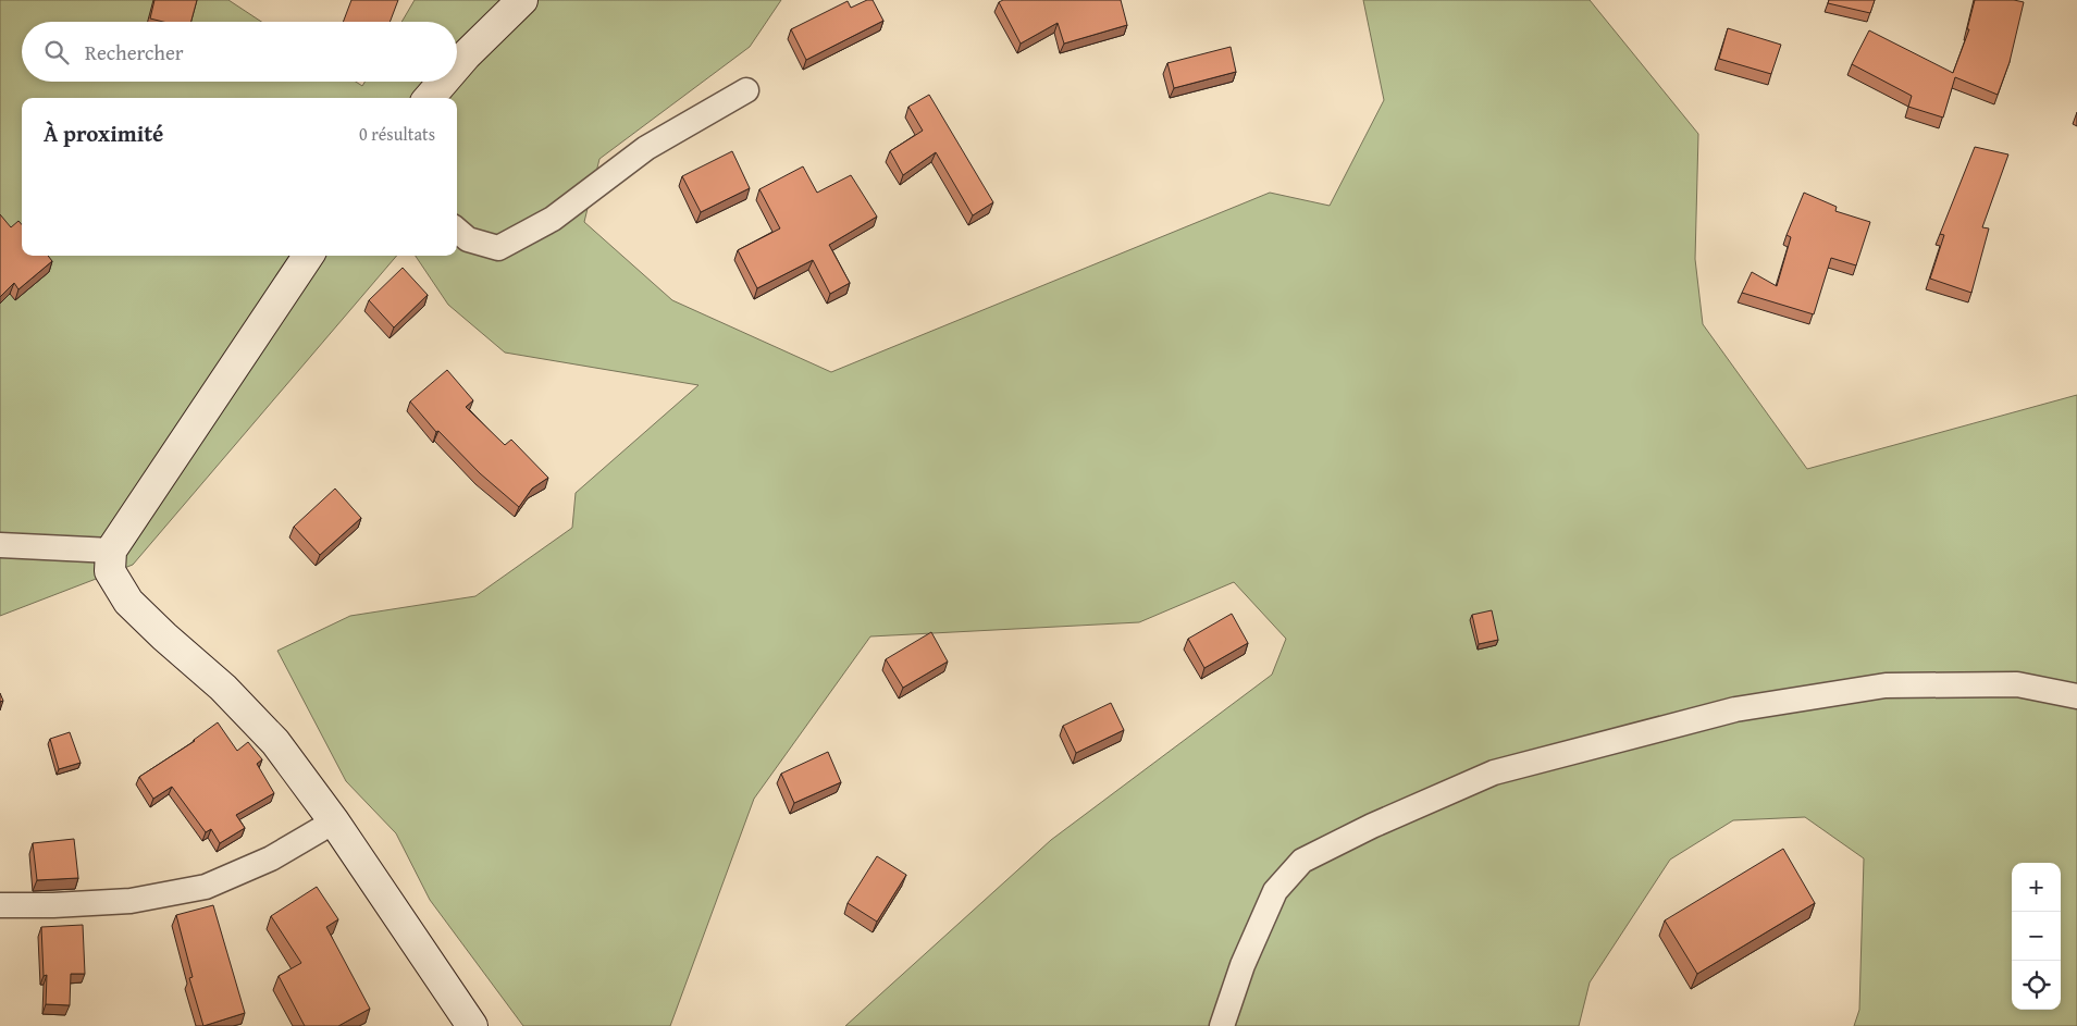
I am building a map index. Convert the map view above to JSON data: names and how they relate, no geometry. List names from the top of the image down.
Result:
{
  "page": {
    "search": "Rechercher",
    "heading": ["À proximité", "0 résultats"],
    "map_buttons": ["+", "−"]
  }
}
